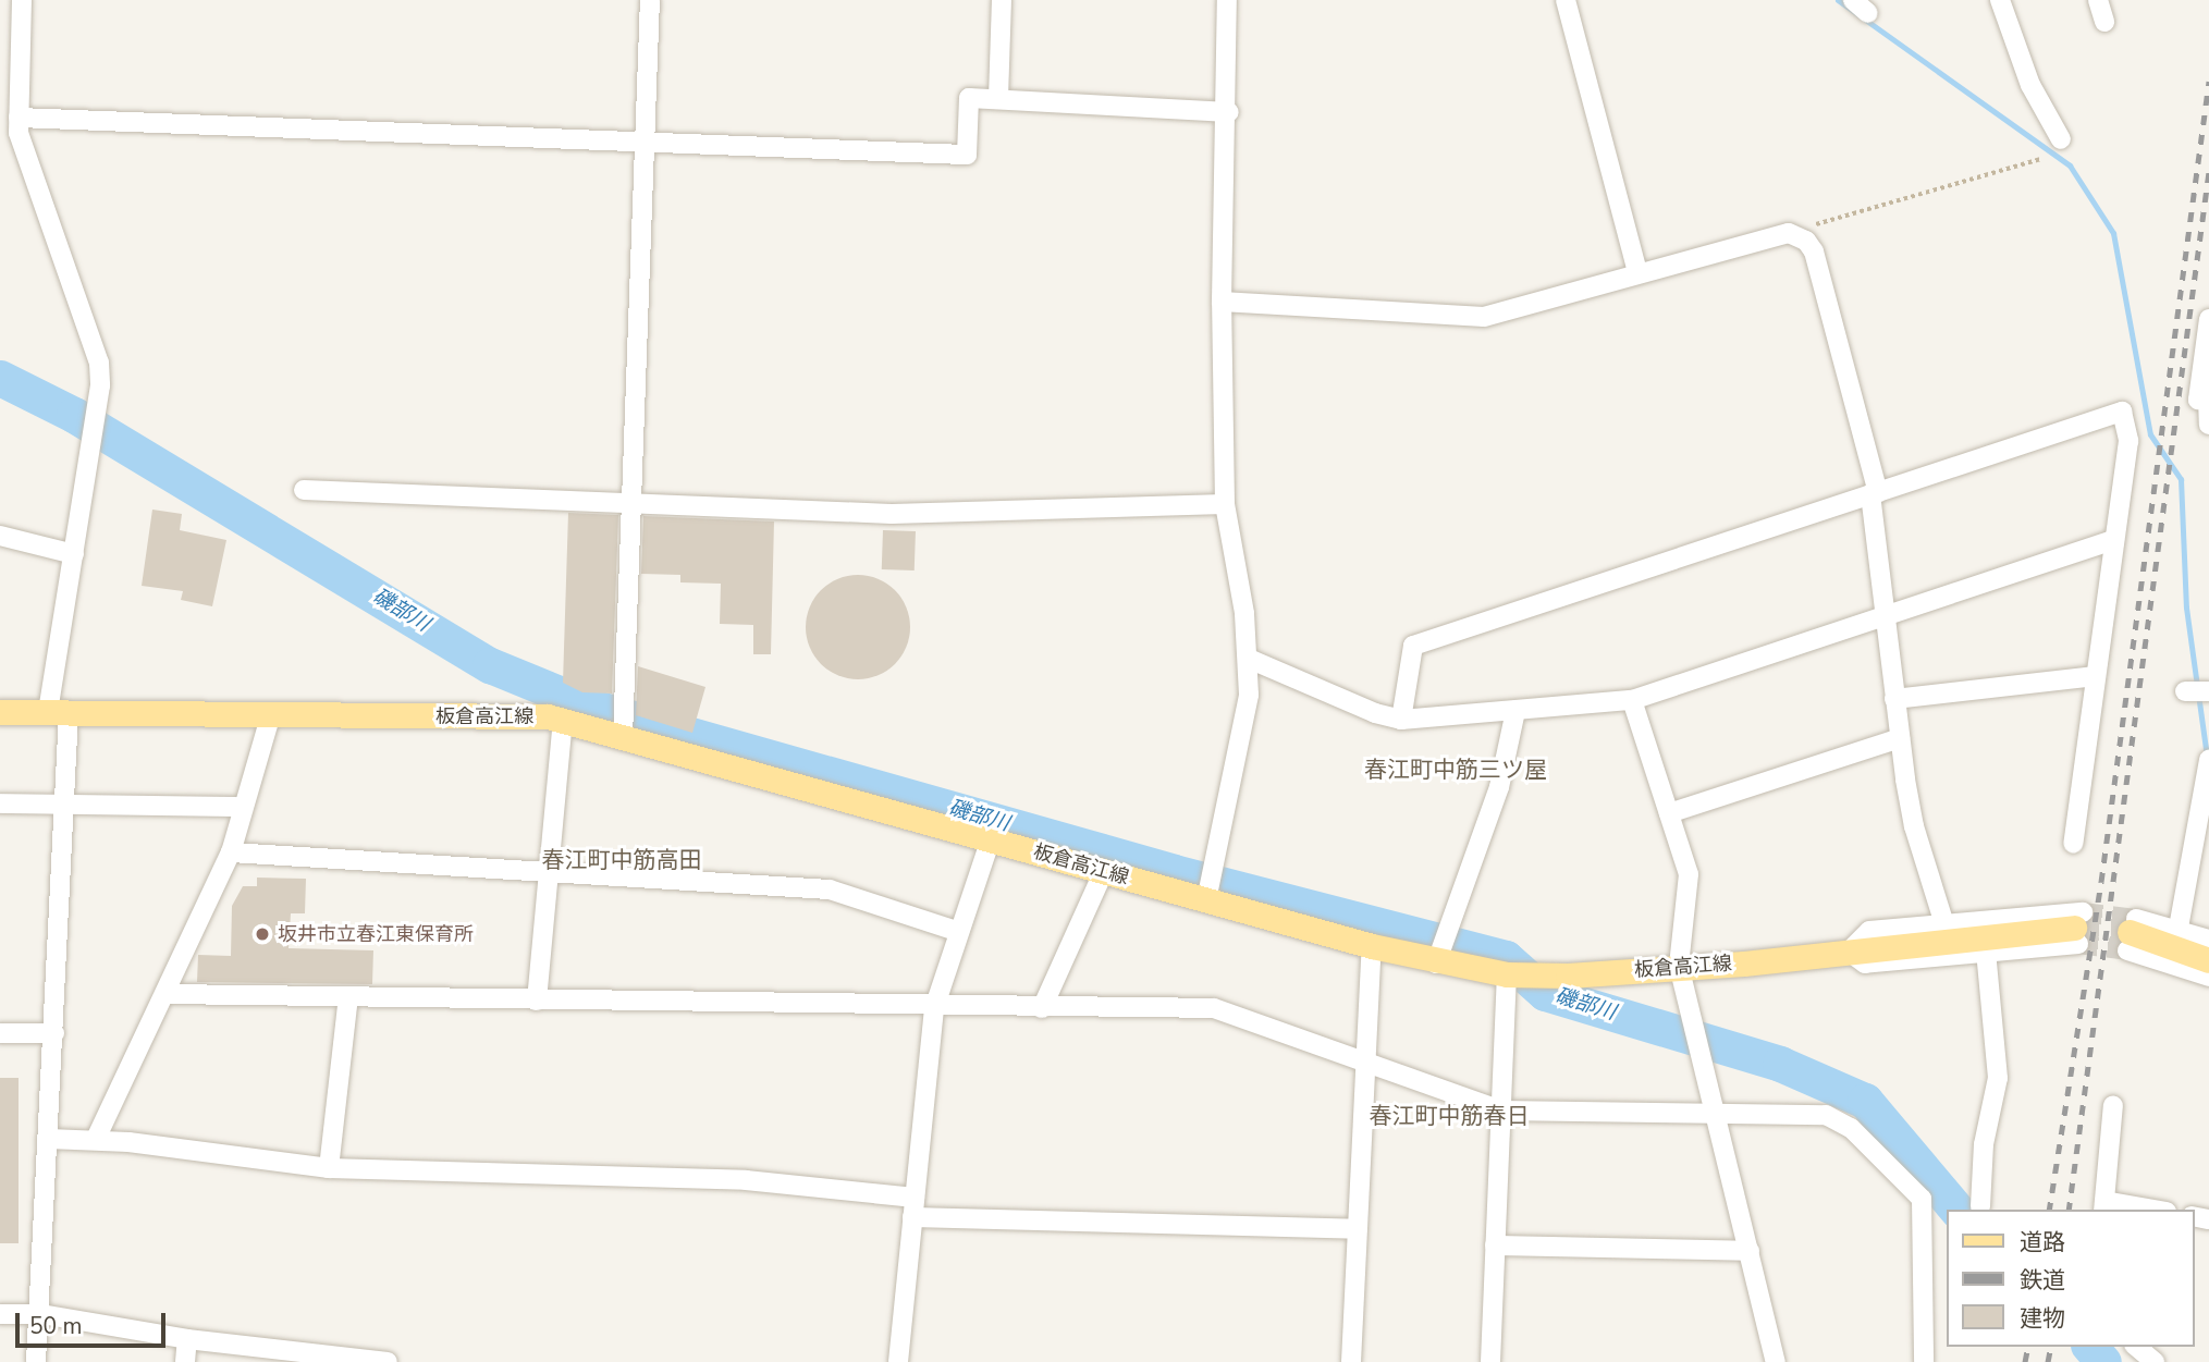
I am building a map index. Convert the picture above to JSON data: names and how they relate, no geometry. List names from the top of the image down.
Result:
{
  "streets": {
    "main road": ["板倉高江線"]
  },
  "districts": ["春江町中筋三ツ屋", "春江町中筋高田", "春江町中筋春日"],
  "water": ["磯部川"],
  "places": ["坂井市立春江東保育所"],
  "legend": ["道路", "鉄道", "建物"],
  "scale_bar": "50 m"
}
